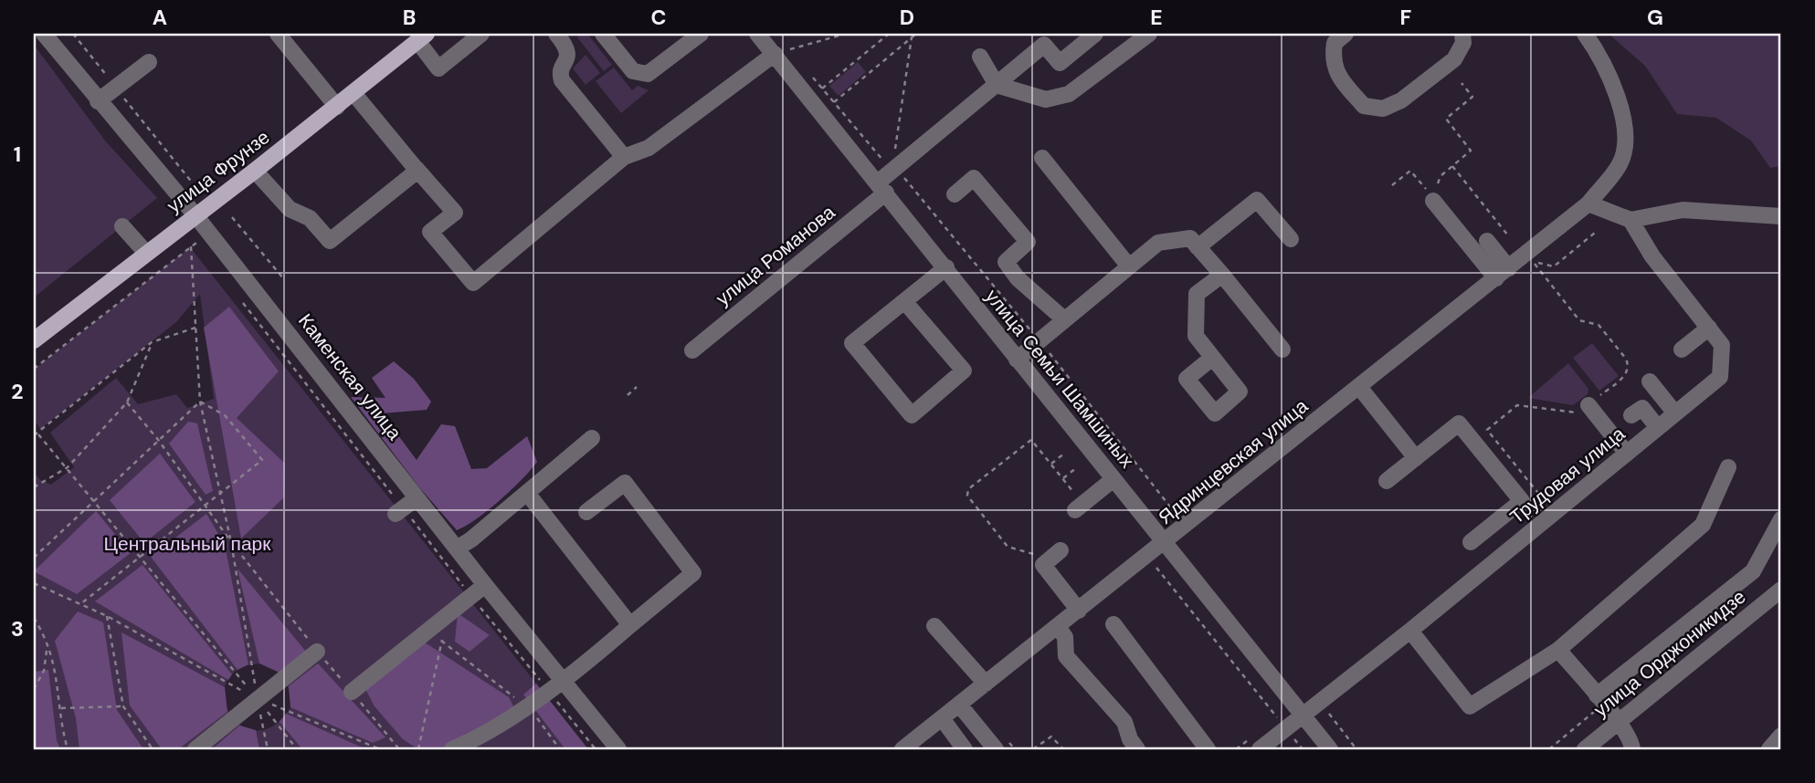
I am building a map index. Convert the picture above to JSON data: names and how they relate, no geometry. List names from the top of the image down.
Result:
{
  "streets": {
    "main road": ["улица Фрунзе"],
    "street": [
      "улица Романова",
      "Каменская улица",
      "улица Семьи Шамшиных",
      "Ядринцевская улица",
      "Трудовая улица",
      "улица Орджоникидзе"
    ]
  },
  "crossings": [
    ["улица Фрунзе", "Каменская улица"],
    ["улица Романова", "улица Семьи Шамшиных"],
    ["улица Семьи Шамшиных", "Ядринцевская улица"],
    ["улица Семьи Шамшиных", "Трудовая улица"]
  ],
  "parks": ["Центральный парк"],
  "grid": {
    "columns": [
      "A",
      "B",
      "C",
      "D",
      "E",
      "F",
      "G"
    ],
    "rows": ["1", "2", "3"]
  }
}
